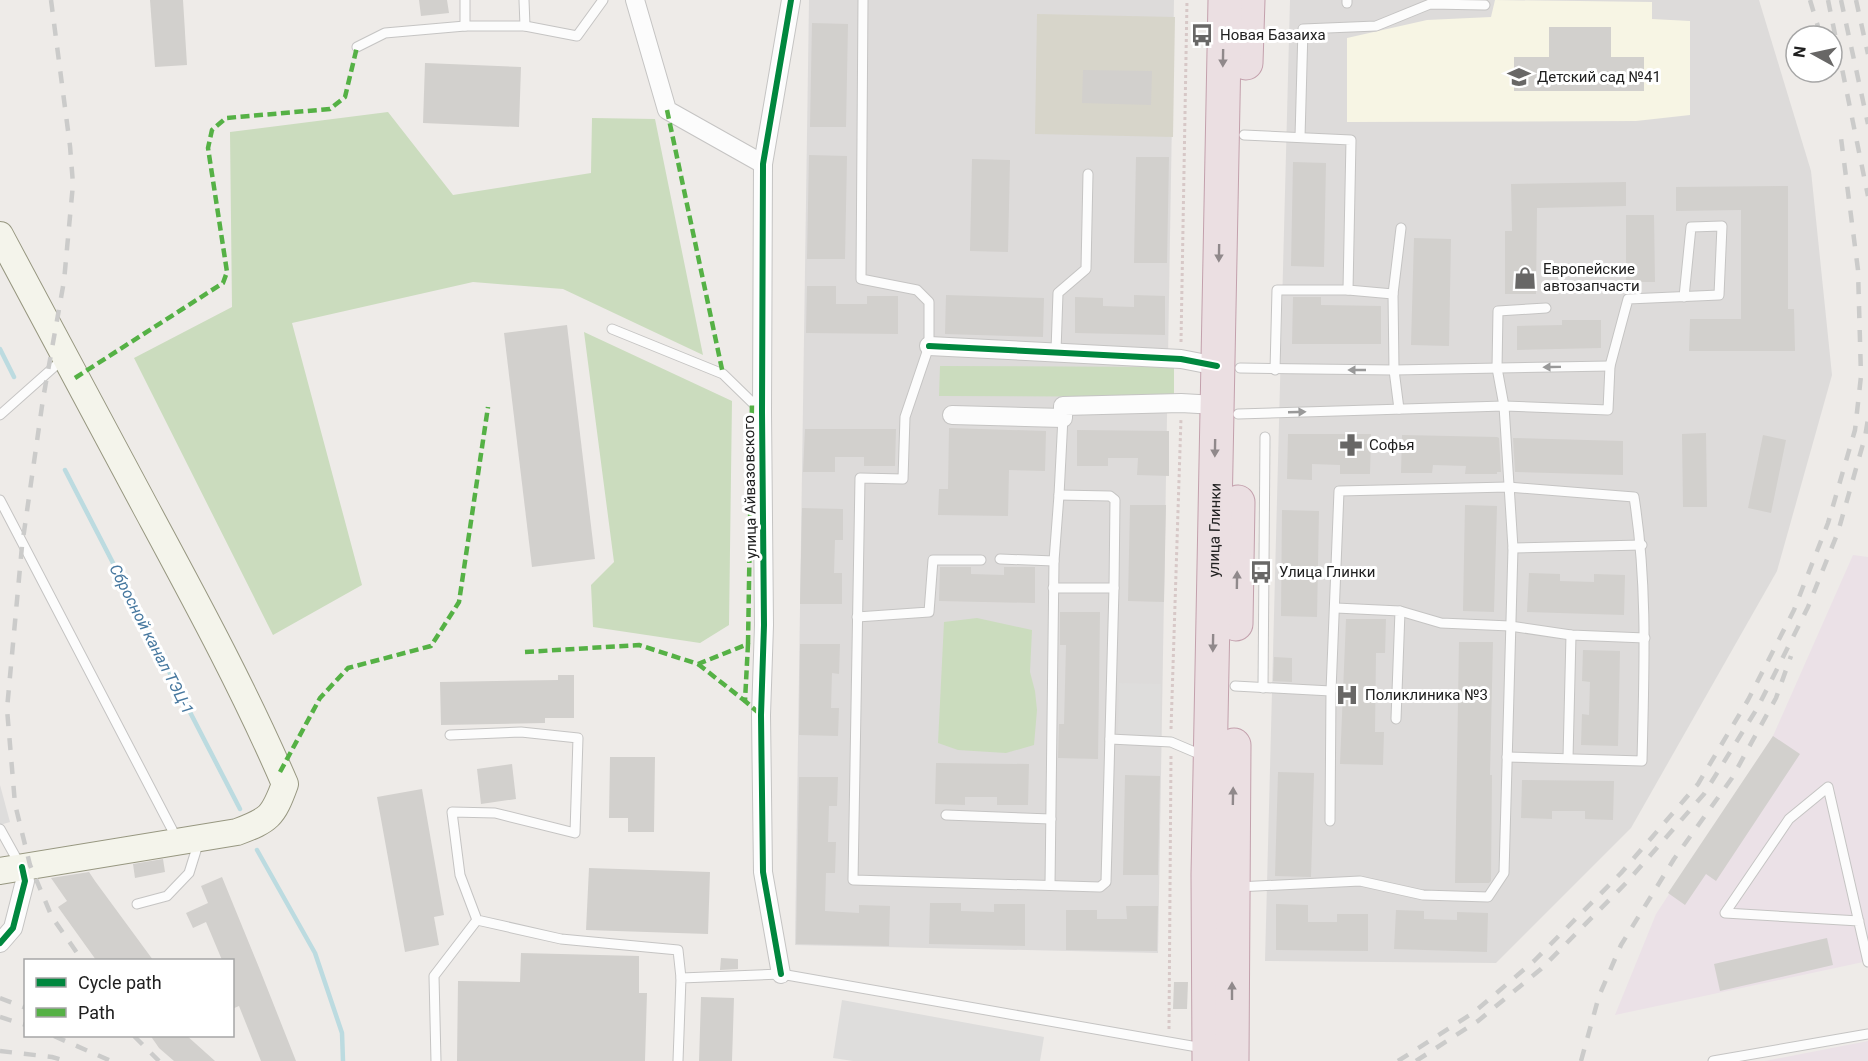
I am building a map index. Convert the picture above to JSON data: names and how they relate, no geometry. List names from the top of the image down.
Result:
{
  "streets": {
    "highway": ["улица Глинки"],
    "street": ["улица Айвазовского"]
  },
  "water": ["Сбросной канал ТЭЦ-1"],
  "places": {
    "bus stop": ["Новая Базаиха", "Улица Глинки"],
    "school or university": ["Детский сад №41"],
    "shop": ["Европейские автозапчасти"],
    "pharmacy": ["Софья"],
    "hospital": ["Поликлиника №3"]
  },
  "legend": ["Cycle path", "Path"],
  "north": "left"
}
